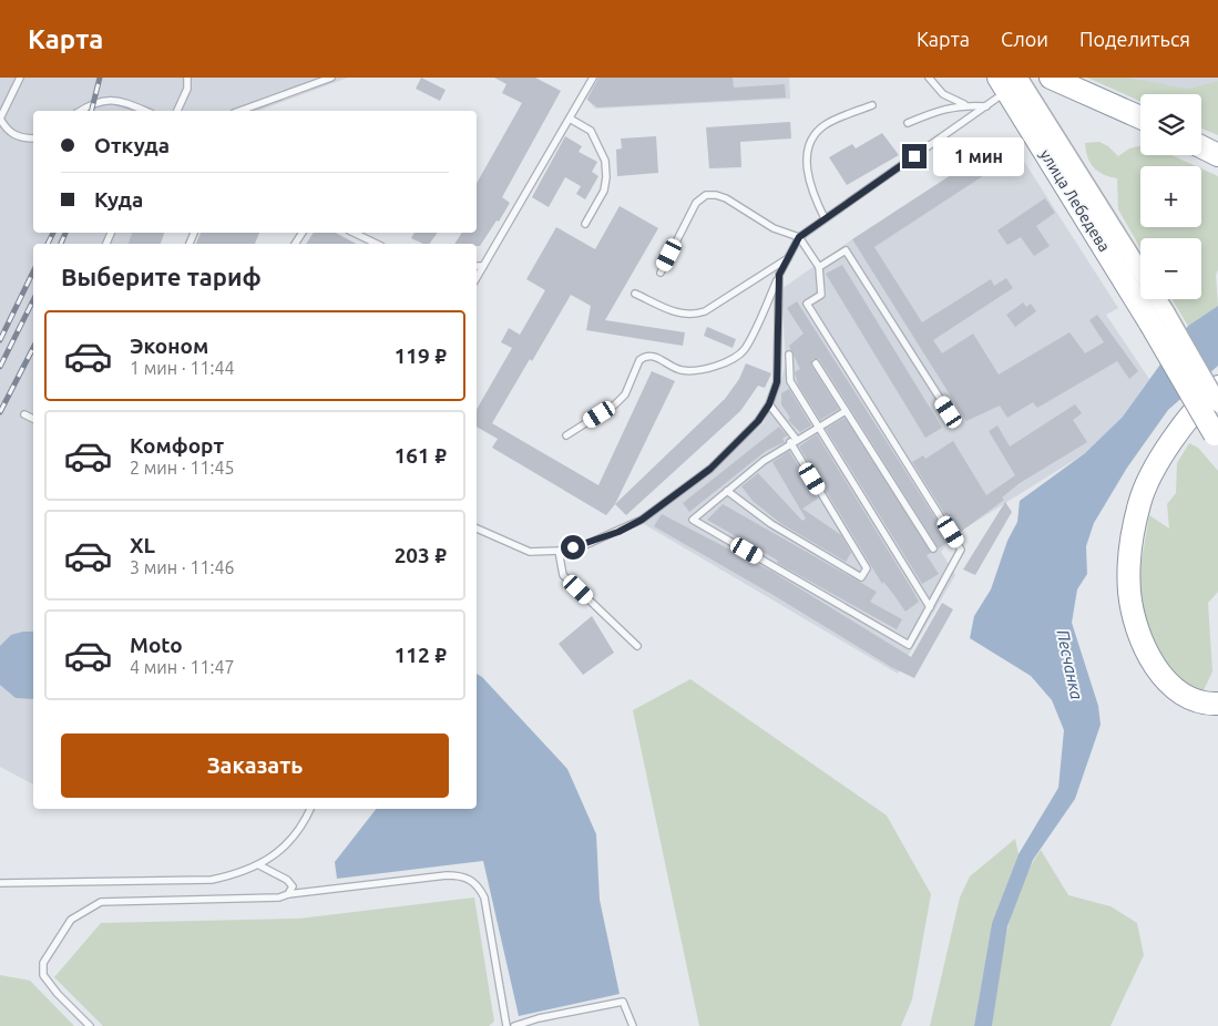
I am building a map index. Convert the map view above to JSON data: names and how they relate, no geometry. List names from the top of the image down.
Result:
{
  "streets": {
    "highway": ["улица Лебедева"]
  },
  "water": ["Песчанка"],
  "page": {
    "header": "Карта",
    "nav": ["Карта", "Слои", "Поделиться"],
    "map_buttons": ["+", "−"],
    "banner": ["Откуда", "Куда"],
    "bubble": "1 мин",
    "heading": "Выберите тариф",
    "list": [
      {
        "name": "Эконом",
        "note": "1 мин · 11:44",
        "value": "119 ₽"
      },
      {
        "name": "Комфорт",
        "note": "2 мин · 11:45",
        "value": "161 ₽"
      },
      {
        "name": "XL",
        "note": "3 мин · 11:46",
        "value": "203 ₽"
      },
      {
        "name": "Moto",
        "note": "4 мин · 11:47",
        "value": "112 ₽"
      }
    ],
    "buttons": "Заказать"
  }
}
